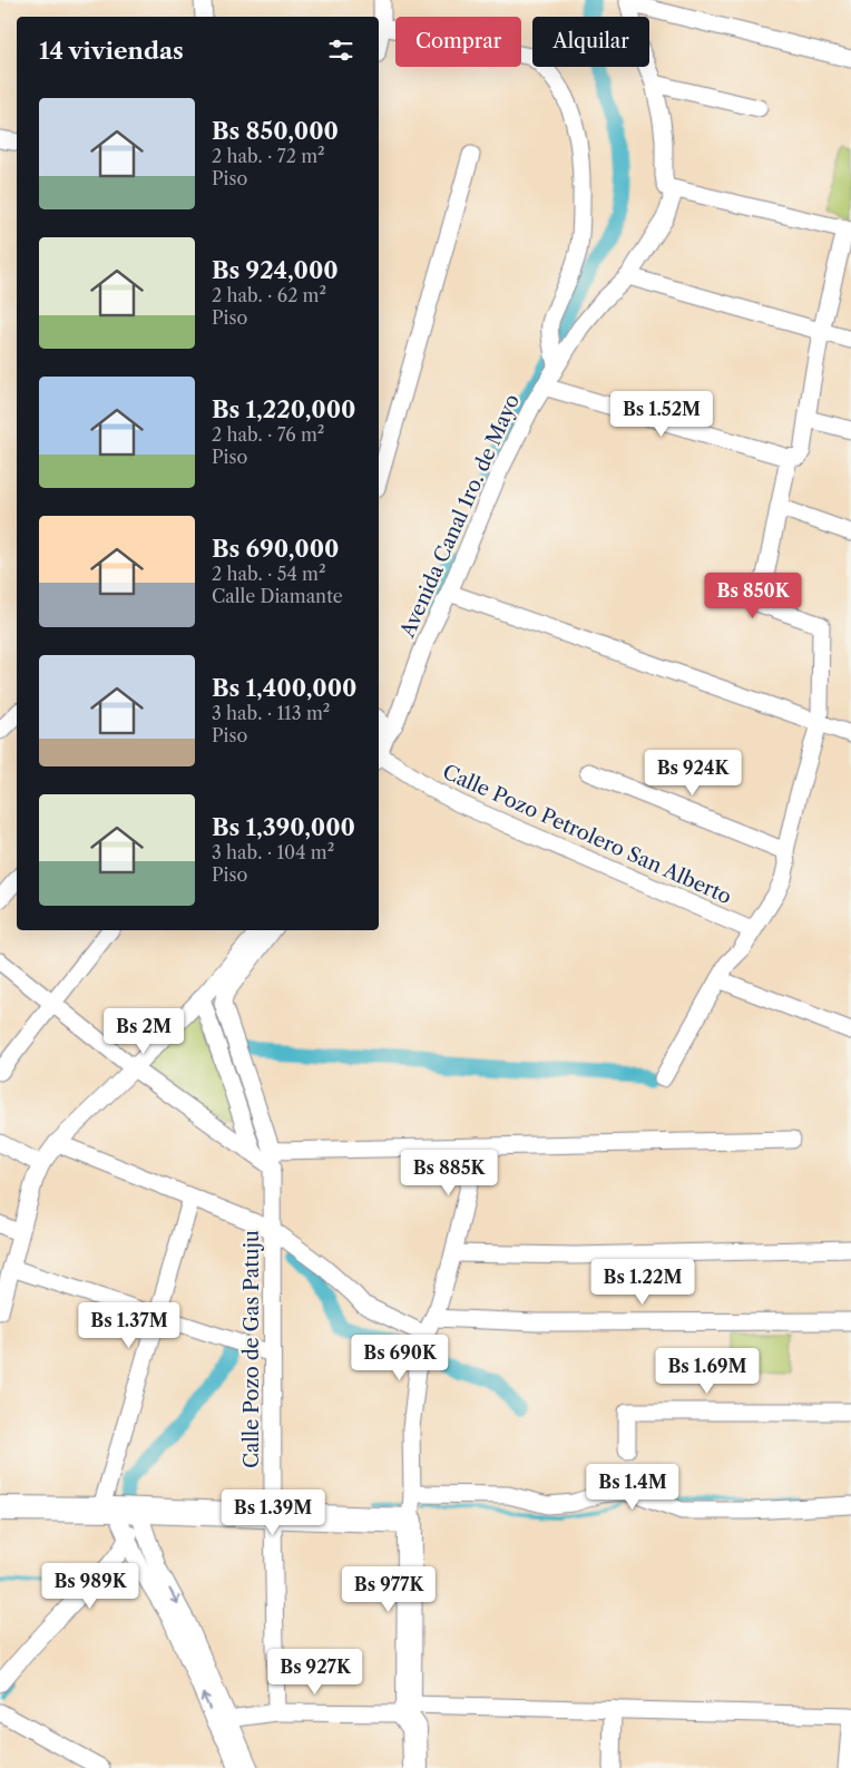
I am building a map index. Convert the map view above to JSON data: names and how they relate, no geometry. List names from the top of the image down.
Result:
{
  "streets": {
    "street": ["Avenida Canal 1ro. de Mayo", "Calle Pozo Petrolero San Alberto", "Calle Pozo de Gas Patuju"]
  },
  "page": {
    "chip": ["Comprar", "Alquilar"],
    "heading": "14 viviendas",
    "list": [
      {
        "name": "Bs 850,000",
        "note": "2 hab. · 72 m² · Piso"
      },
      {
        "name": "Bs 924,000",
        "note": "2 hab. · 62 m² · Piso"
      },
      {
        "name": "Bs 1,220,000",
        "note": "2 hab. · 76 m² · Piso"
      },
      {
        "name": "Bs 690,000",
        "note": "2 hab. · 54 m² · Calle Diamante"
      },
      {
        "name": "Bs 1,400,000",
        "note": "3 hab. · 113 m² · Piso"
      },
      {
        "name": "Bs 1,390,000",
        "note": "3 hab. · 104 m² · Piso"
      }
    ],
    "price": [
      "Bs 1.52M",
      "Bs 850K",
      "Bs 924K",
      "Bs 2M",
      "Bs 885K",
      "Bs 1.22M",
      "Bs 1.37M",
      "Bs 690K",
      "Bs 1.69M",
      "Bs 1.4M",
      "Bs 1.39M",
      "Bs 989K",
      "Bs 977K",
      "Bs 927K"
    ]
  }
}
